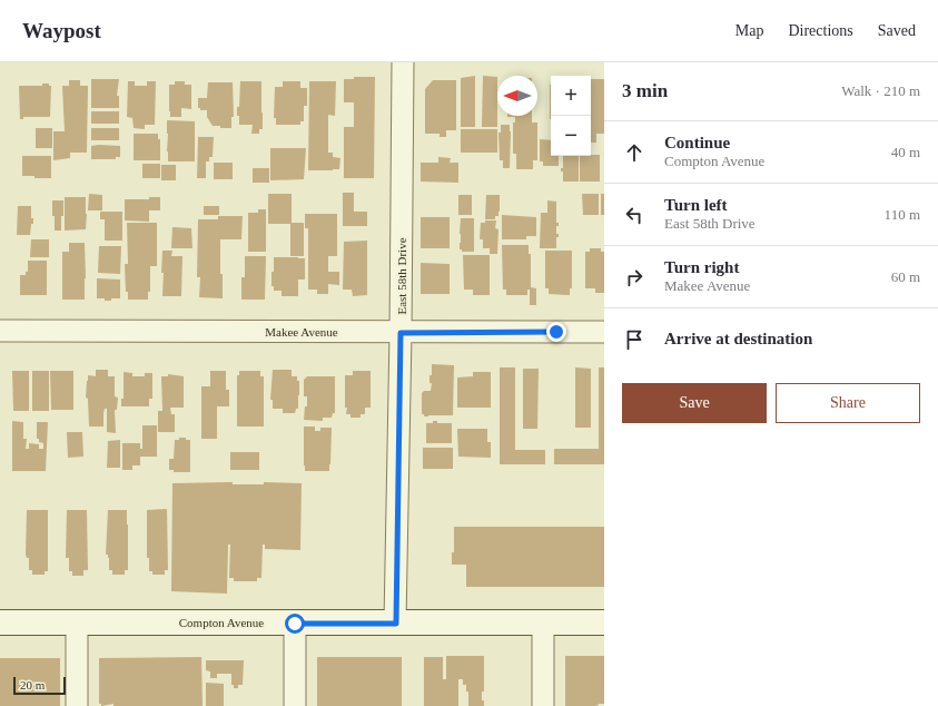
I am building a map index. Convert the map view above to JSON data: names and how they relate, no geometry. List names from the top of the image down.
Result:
{
  "streets": {
    "main road": ["Compton Avenue"],
    "street": ["East 58th Drive", "Makee Avenue"]
  },
  "crossings": [
    ["East 58th Drive", "Makee Avenue"],
    ["East 58th Drive", "Compton Avenue"]
  ],
  "scale_bar": "20 m",
  "north": "left",
  "page": {
    "header": "Waypost",
    "nav": ["Map", "Directions", "Saved"],
    "heading": ["3 min", "Walk · 210 m"],
    "map_buttons": ["+", "−"],
    "list": [
      ["Continue", "Compton Avenue", "40 m"],
      ["Turn left", "East 58th Drive", "110 m"],
      ["Turn right", "Makee Avenue", "60 m"],
      "Arrive at destination"
    ],
    "buttons": ["Save", "Share"],
    "scale": "20 m"
  }
}
